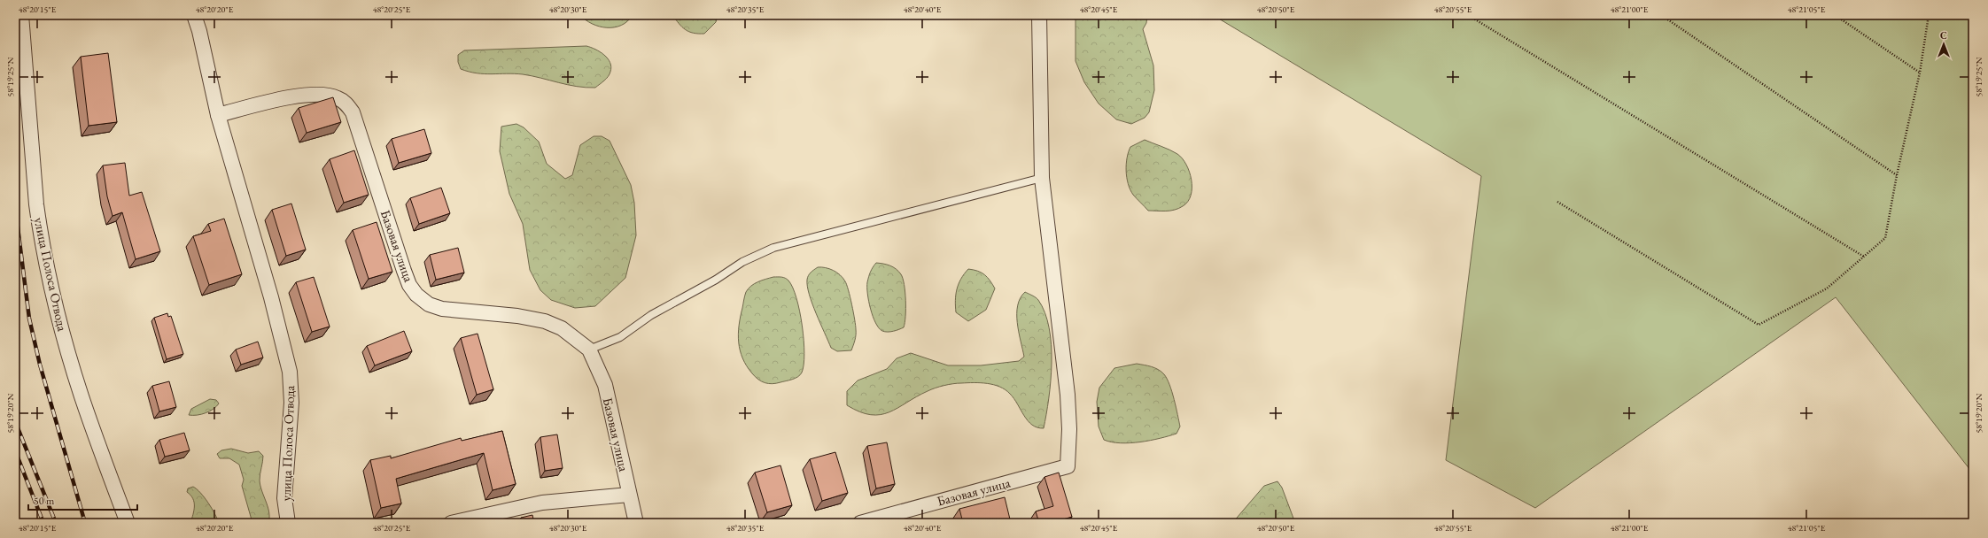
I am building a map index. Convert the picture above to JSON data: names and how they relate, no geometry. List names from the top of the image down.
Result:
{
  "streets": {
    "street": ["Базовая улица", "улица Полоса Отвода"]
  },
  "crossings": [
    ["Базовая улица", "улица Полоса Отвода"]
  ],
  "scale_bar": "50 m",
  "north": "top",
  "coordinates": [
    "48°20'15\"E",
    "48°20'20\"E",
    "48°20'25\"E",
    "48°20'30\"E",
    "48°20'35\"E",
    "48°20'40\"E",
    "48°20'45\"E",
    "48°20'50\"E",
    "48°20'55\"E",
    "48°21'00\"E",
    "48°21'05\"E",
    "58°19'25\"N",
    "58°19'20\"N"
  ]
}
